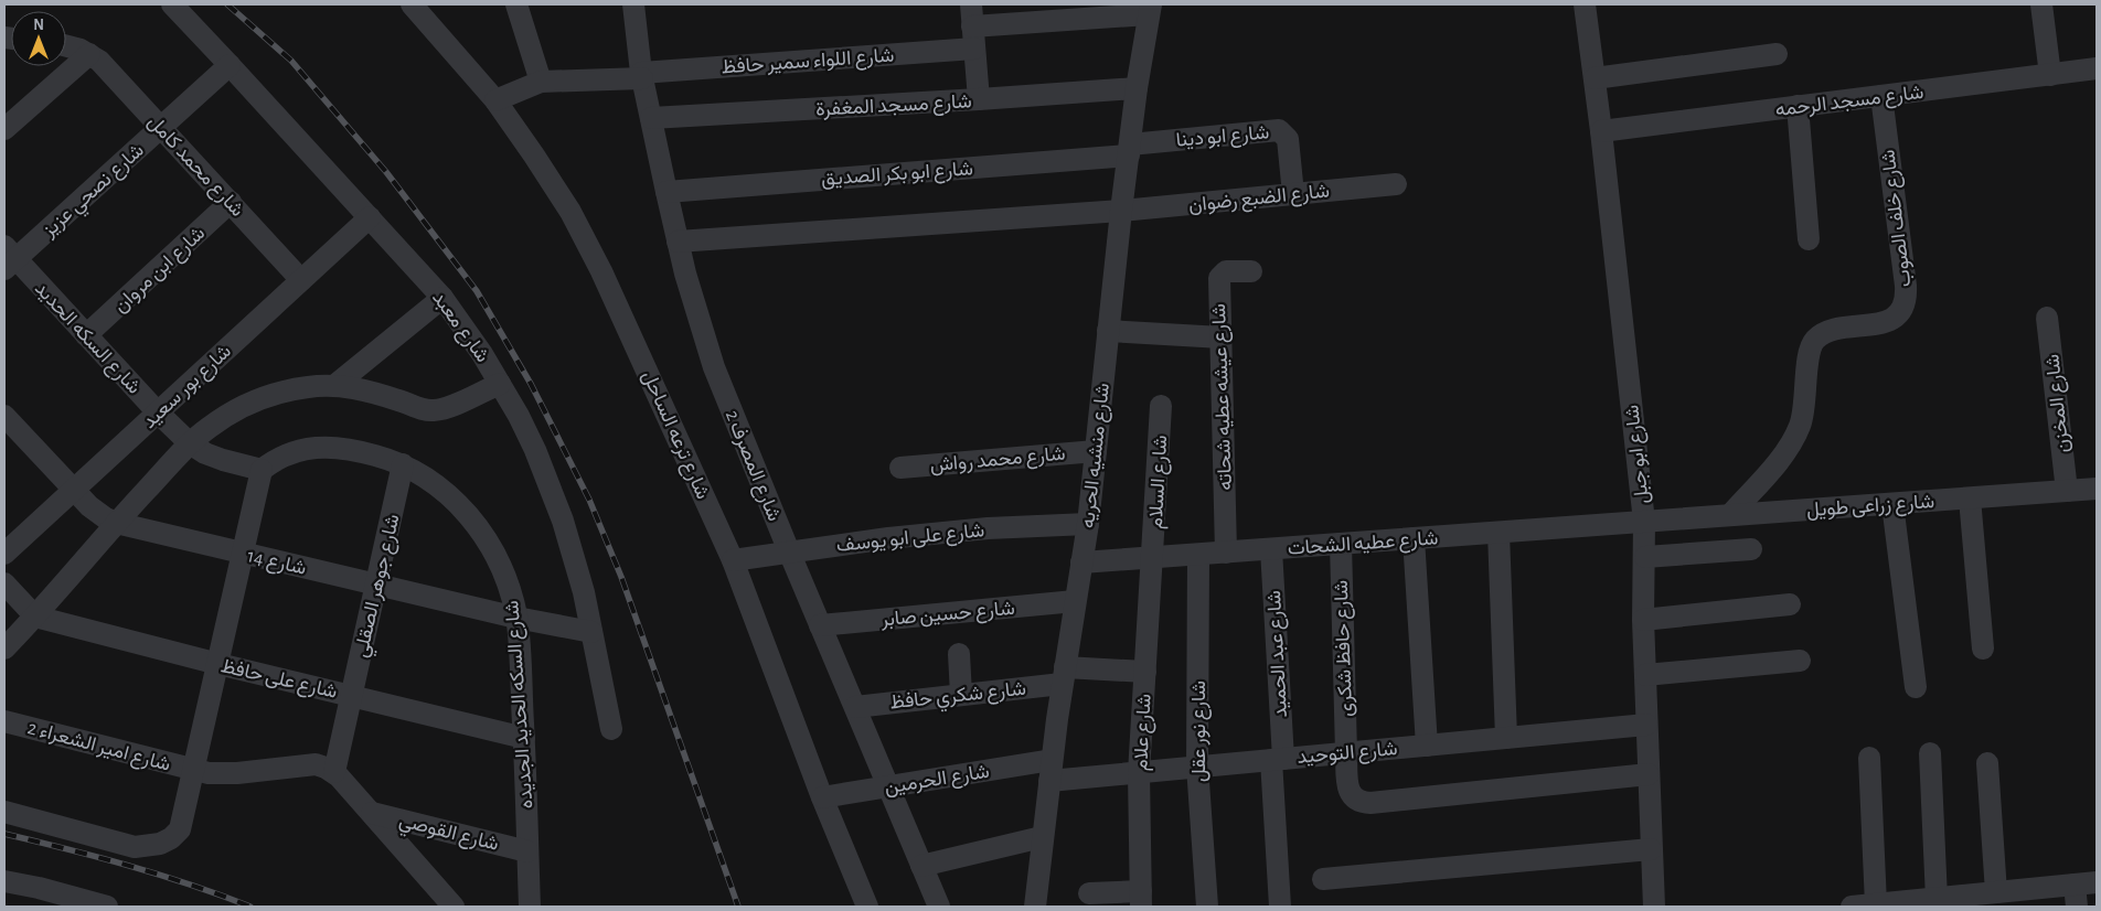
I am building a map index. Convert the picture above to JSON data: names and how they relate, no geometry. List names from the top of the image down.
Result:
{
  "streets": {
    "street": [
      "شارع اللواء سمير حافظ",
      "شارع مسجد الرحمه",
      "شارع مسجد المغفرة",
      "شارع ابو دينا",
      "شارع محمد كامل",
      "شارع ابو بكر الصديق",
      "شارع نصحي عزيز",
      "شارع الضبع رضوان",
      "شارع خلف الصوب",
      "شارع ابن مروان",
      "شارع معبد",
      "شارع السكه الحديد",
      "شارع بور سعيد",
      "شارع عيشه عطيه شحاته",
      "شارع المخزن",
      "شارع ترعه الساحل",
      "شارع ابو جبل",
      "شارع منشيه الحريه",
      "شارع محمد رواش",
      "شارع المصرف 2",
      "شارع السلام",
      "شارع زراعى طويل",
      "شارع على ابو يوسف",
      "شارع عطيه الشحات",
      "شارع 14",
      "شارع جوهر الصقلي",
      "شارع حسين صابر",
      "شارع حافظ شكرى",
      "شارع عبد الحميد",
      "شارع على حافظ",
      "شارع شكري حافظ",
      "شارع السكه الحديد الجديده",
      "شارع نور عقل",
      "شارع علام",
      "شارع امير الشعراء 2",
      "شارع التوحيد",
      "شارع الحرمين",
      "شارع القوصي"
    ]
  },
  "crossings": [
    ["شارع اللواء سمير حافظ", "شارع منشيه الحريه"],
    ["شارع اللواء سمير حافظ", "شارع المصرف 2"],
    ["شارع مسجد الرحمه", "شارع خلف الصوب"],
    ["شارع مسجد الرحمه", "شارع ابو جبل"],
    ["شارع مسجد المغفرة", "شارع منشيه الحريه"],
    ["شارع مسجد المغفرة", "شارع المصرف 2"],
    ["شارع ابو دينا", "شارع ابو بكر الصديق"],
    ["شارع ابو دينا", "شارع الضبع رضوان"],
    ["شارع ابو دينا", "شارع منشيه الحريه"],
    ["شارع محمد كامل", "شارع نصحي عزيز"],
    ["شارع محمد كامل", "شارع ابن مروان"],
    ["شارع محمد كامل", "شارع بور سعيد"],
    ["شارع ابو بكر الصديق", "شارع منشيه الحريه"],
    ["شارع ابو بكر الصديق", "شارع المصرف 2"],
    ["شارع نصحي عزيز", "شارع معبد"],
    ["شارع نصحي عزيز", "شارع السكه الحديد"],
    ["شارع الضبع رضوان", "شارع منشيه الحريه"],
    ["شارع الضبع رضوان", "شارع المصرف 2"],
    ["شارع خلف الصوب", "شارع زراعى طويل"],
    ["شارع ابن مروان", "شارع السكه الحديد"],
    ["شارع معبد", "شارع بور سعيد"],
    ["شارع معبد", "شارع 14"],
    ["شارع السكه الحديد", "شارع بور سعيد"],
    ["شارع السكه الحديد", "شارع السكه الحديد الجديده"],
    ["شارع بور سعيد", "شارع 14"],
    ["شارع عيشه عطيه شحاته", "شارع عطيه الشحات"],
    ["شارع المخزن", "شارع زراعى طويل"],
    ["شارع ترعه الساحل", "شارع على ابو يوسف"],
    ["شارع ترعه الساحل", "شارع الحرمين"],
    ["شارع ابو جبل", "شارع زراعى طويل"],
    ["شارع ابو جبل", "شارع عطيه الشحات"],
    ["شارع ابو جبل", "شارع حافظ شكرى"],
    ["شارع ابو جبل", "شارع التوحيد"],
    ["شارع منشيه الحريه", "شارع محمد رواش"],
    ["شارع منشيه الحريه", "شارع على ابو يوسف"],
    ["شارع منشيه الحريه", "شارع عطيه الشحات"],
    ["شارع منشيه الحريه", "شارع حسين صابر"],
    ["شارع منشيه الحريه", "شارع شكري حافظ"],
    ["شارع منشيه الحريه", "شارع التوحيد"],
    ["شارع منشيه الحريه", "شارع الحرمين"],
    ["شارع المصرف 2", "شارع على ابو يوسف"],
    ["شارع المصرف 2", "شارع حسين صابر"],
    ["شارع المصرف 2", "شارع شكري حافظ"],
    ["شارع المصرف 2", "شارع الحرمين"],
    ["شارع السلام", "شارع عطيه الشحات"],
    ["شارع السلام", "شارع علام"],
    ["شارع زراعى طويل", "شارع عطيه الشحات"],
    ["شارع عطيه الشحات", "شارع حافظ شكرى"],
    ["شارع عطيه الشحات", "شارع عبد الحميد"],
    ["شارع عطيه الشحات", "شارع نور عقل"],
    ["شارع عطيه الشحات", "شارع علام"],
    ["شارع 14", "شارع جوهر الصقلي"],
    ["شارع 14", "شارع السكه الحديد الجديده"],
    ["شارع جوهر الصقلي", "شارع على حافظ"],
    ["شارع جوهر الصقلي", "شارع السكه الحديد الجديده"],
    ["شارع جوهر الصقلي", "شارع امير الشعراء 2"],
    ["شارع حافظ شكرى", "شارع التوحيد"],
    ["شارع عبد الحميد", "شارع التوحيد"],
    ["شارع على حافظ", "شارع السكه الحديد الجديده"],
    ["شارع شكري حافظ", "شارع علام"],
    ["شارع السكه الحديد الجديده", "شارع القوصي"],
    ["شارع نور عقل", "شارع التوحيد"],
    ["شارع علام", "شارع التوحيد"],
    ["شارع التوحيد", "شارع الحرمين"]
  ],
  "north": "top"
}
